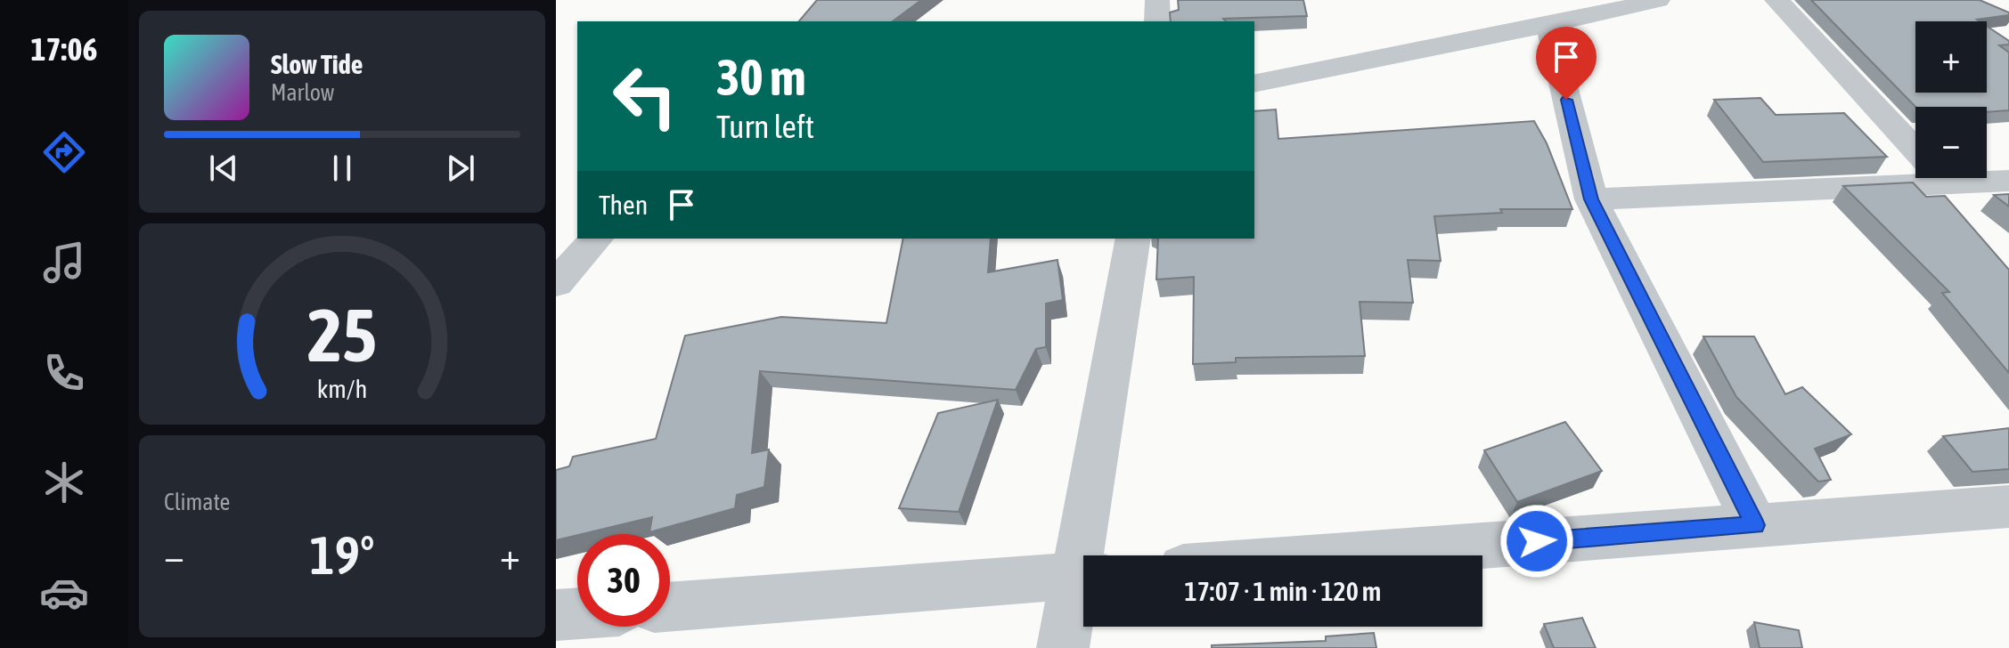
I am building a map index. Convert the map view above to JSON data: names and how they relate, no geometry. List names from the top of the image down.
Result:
{
  "page": {
    "tabs": "17:06",
    "map_buttons": ["+", "−"],
    "turn": ["30 m", "Turn left"],
    "song": ["Slow Tide", "Marlow"],
    "then": "Then",
    "tile": "Climate",
    "heat": ["−", "19°", "+"],
    "limit": "30",
    "trip": "17:07 · 1 min · 120 m",
    "gauge": ["25", "km/h"]
  }
}
